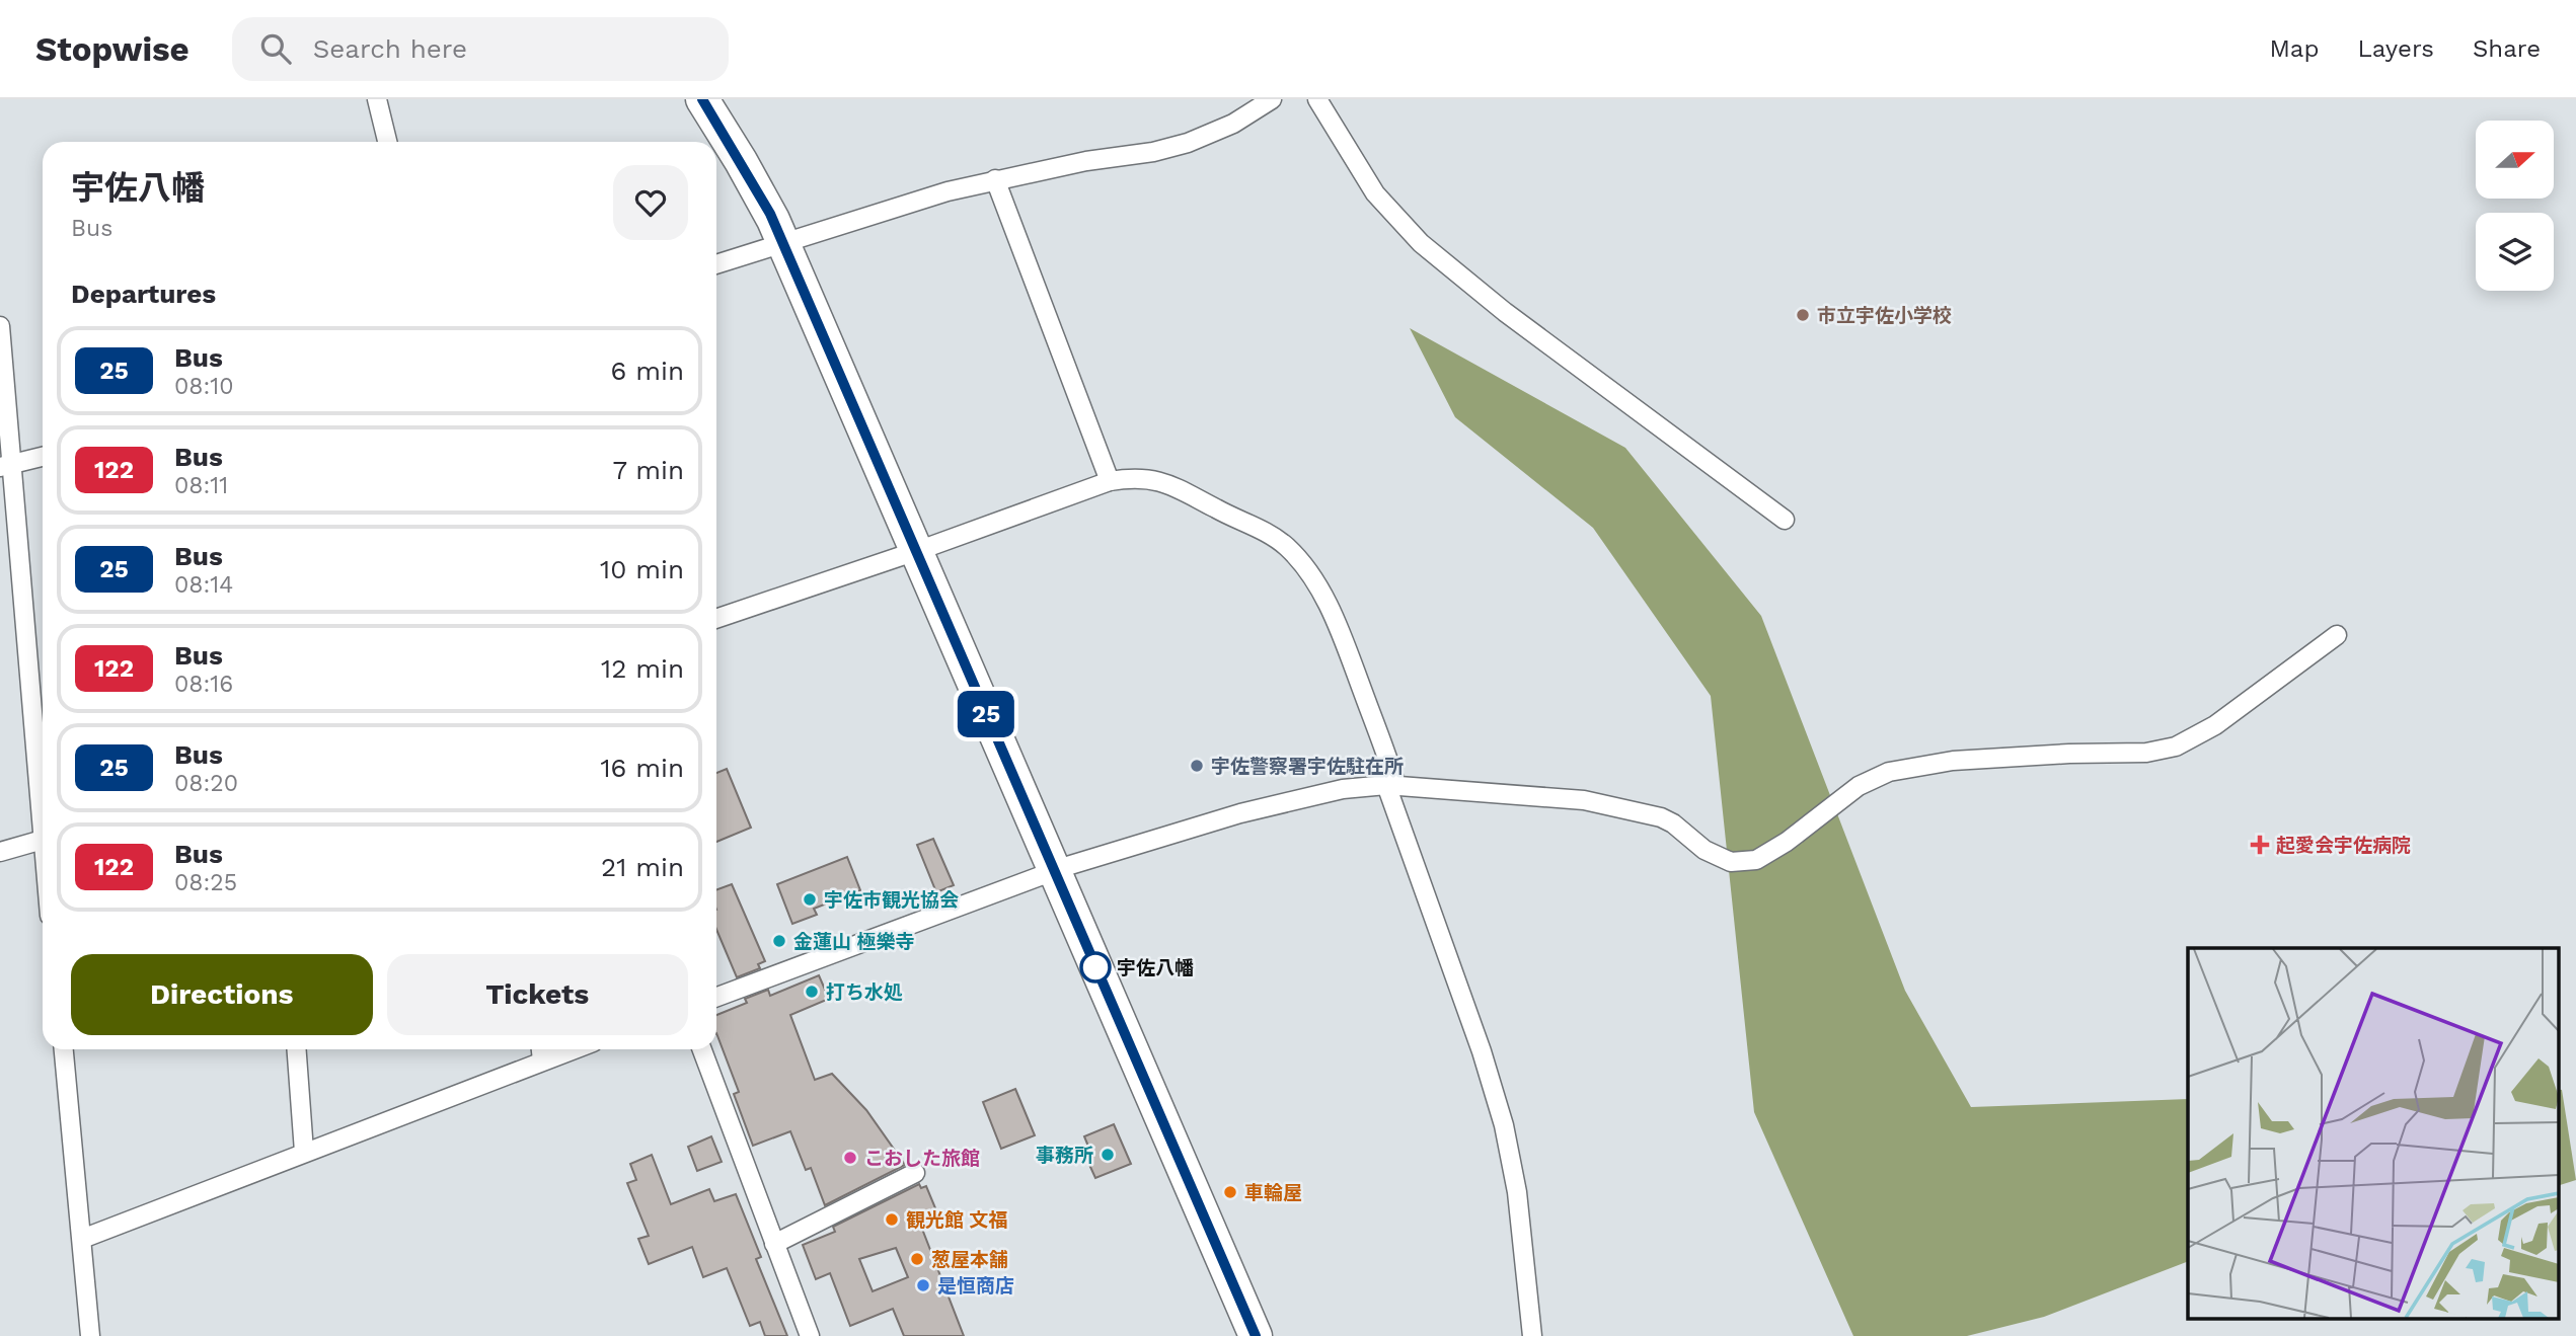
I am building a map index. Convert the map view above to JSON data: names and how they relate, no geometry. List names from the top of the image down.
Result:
{
  "places": {
    "other": [
      "市立宇佐小学校",
      "宇佐警察署宇佐駐在所",
      "宇佐市観光協会",
      "金蓮山 極樂寺",
      "宇佐八幡",
      "打ち水処",
      "事務所",
      "こおした旅館",
      "車輪屋",
      "観光館 文福",
      "葱屋本舗",
      "是恒商店"
    ],
    "health": ["起愛会宇佐病院"]
  },
  "lines": ["bus line 25"],
  "north": "right",
  "page": {
    "header": "Stopwise",
    "search": "Search here",
    "nav": ["Map", "Layers", "Share"],
    "on_map": "25",
    "heading": [
      ["宇佐八幡", "Bus"],
      "Departures"
    ],
    "list": [
      {
        "mark": "25",
        "name": "Bus",
        "note": "08:10",
        "value": "6 min"
      },
      {
        "mark": "122",
        "name": "Bus",
        "note": "08:11",
        "value": "7 min"
      },
      {
        "mark": "25",
        "name": "Bus",
        "note": "08:14",
        "value": "10 min"
      },
      {
        "mark": "122",
        "name": "Bus",
        "note": "08:16",
        "value": "12 min"
      },
      {
        "mark": "25",
        "name": "Bus",
        "note": "08:20",
        "value": "16 min"
      },
      {
        "mark": "122",
        "name": "Bus",
        "note": "08:25",
        "value": "21 min"
      }
    ],
    "buttons": ["Directions", "Tickets"]
  }
}
